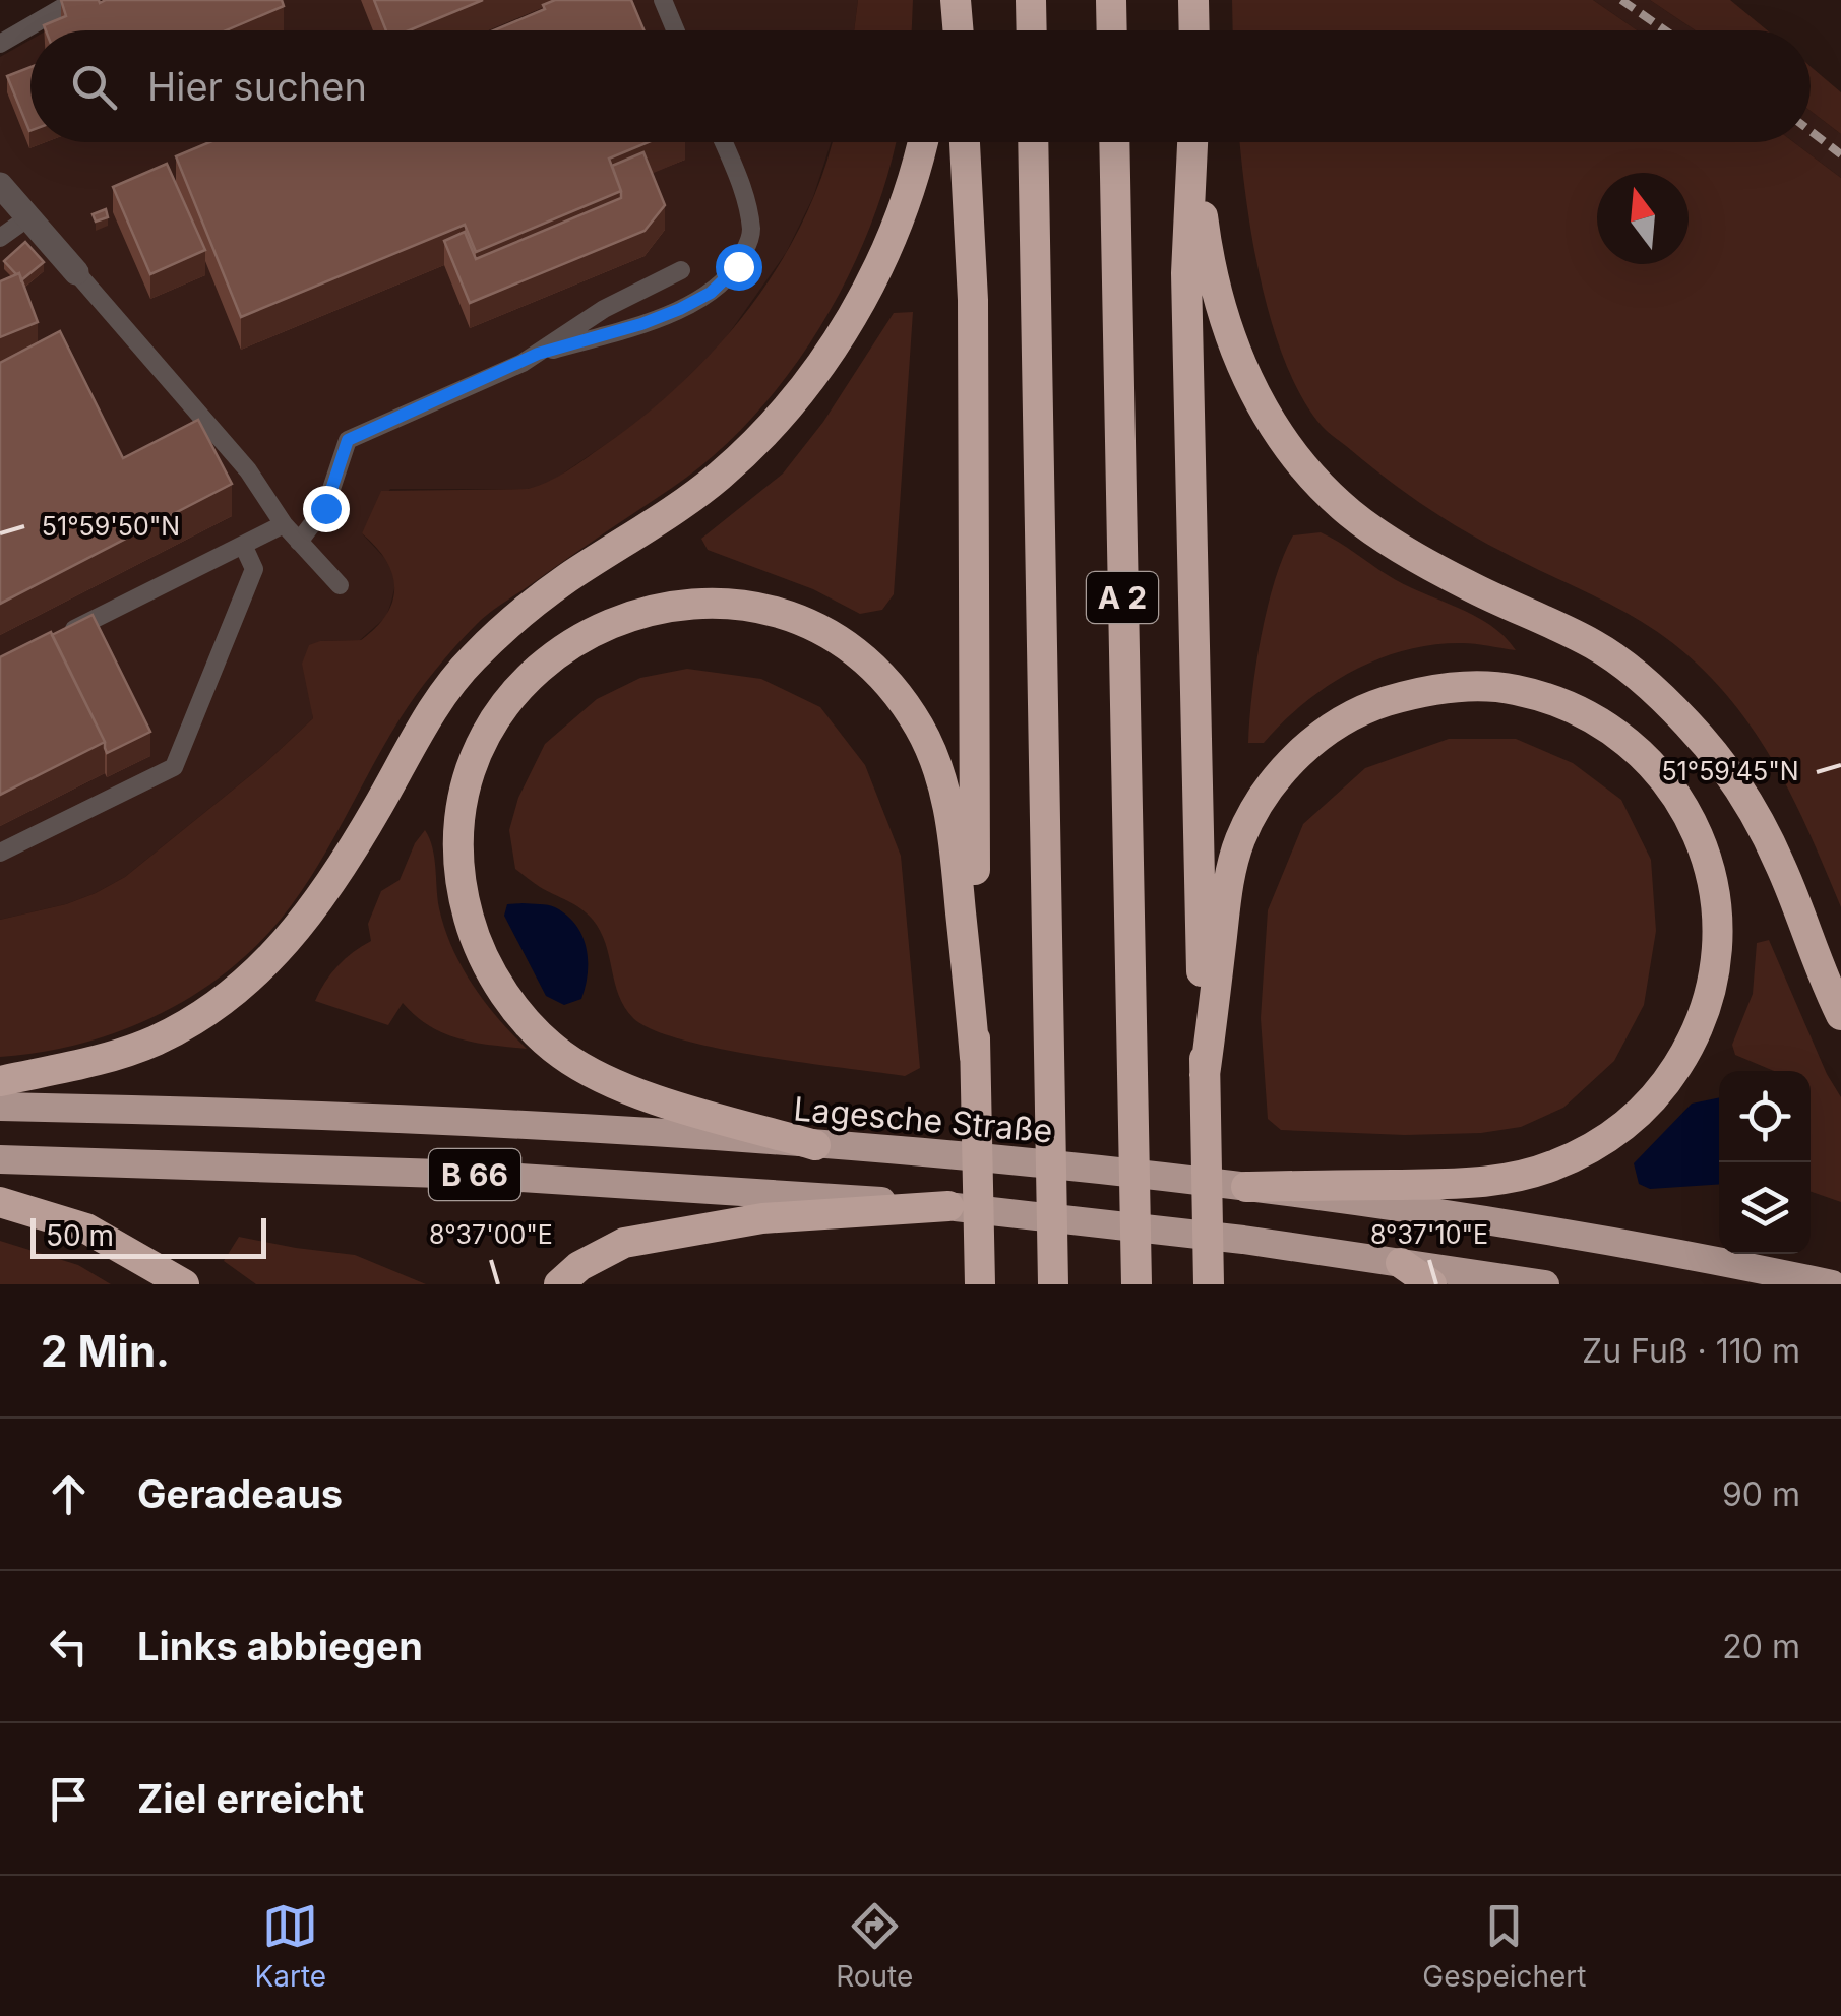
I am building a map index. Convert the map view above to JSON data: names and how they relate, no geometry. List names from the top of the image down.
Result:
{
  "streets": {
    "highway": ["A 2", "Lagesche Straße", "B 66"]
  },
  "scale_bar": "50 m",
  "north": "top",
  "page": {
    "search": "Hier suchen",
    "scale": "50 m",
    "heading": ["2 Min.", "Zu Fuß · 110 m"],
    "list": [
      ["Geradeaus", "90 m"],
      ["Links abbiegen", "20 m"],
      "Ziel erreicht"
    ],
    "nav": ["Karte", "Route", "Gespeichert"]
  },
  "coordinates": [
    "51°59'50\"N",
    "51°59'45\"N",
    "8°37'00\"E",
    "8°37'10\"E"
  ]
}
